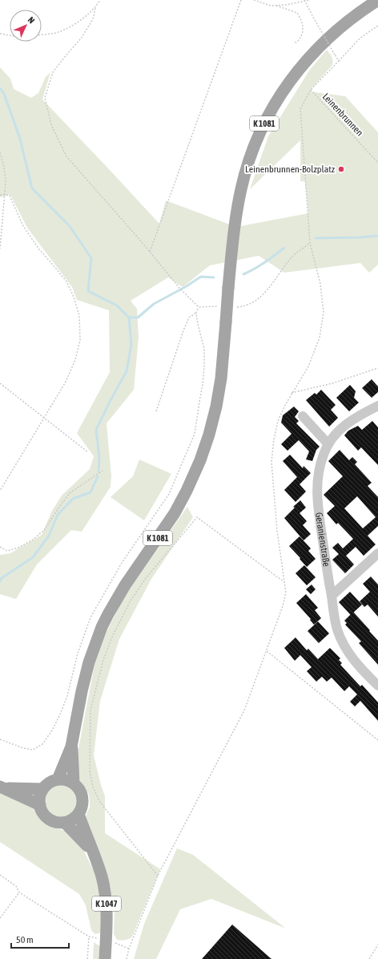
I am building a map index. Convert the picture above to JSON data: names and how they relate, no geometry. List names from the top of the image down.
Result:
{
  "streets": {
    "main road": ["K 1081", "K 1047"],
    "street": ["Geranienstraße"],
    "path": ["Leinenbrunnen"]
  },
  "crossings": [
    ["K 1081", "K 1047"]
  ],
  "places": ["Leinenbrunnen-Bolzplatz"],
  "scale_bar": "50 m",
  "north": "top right"
}
